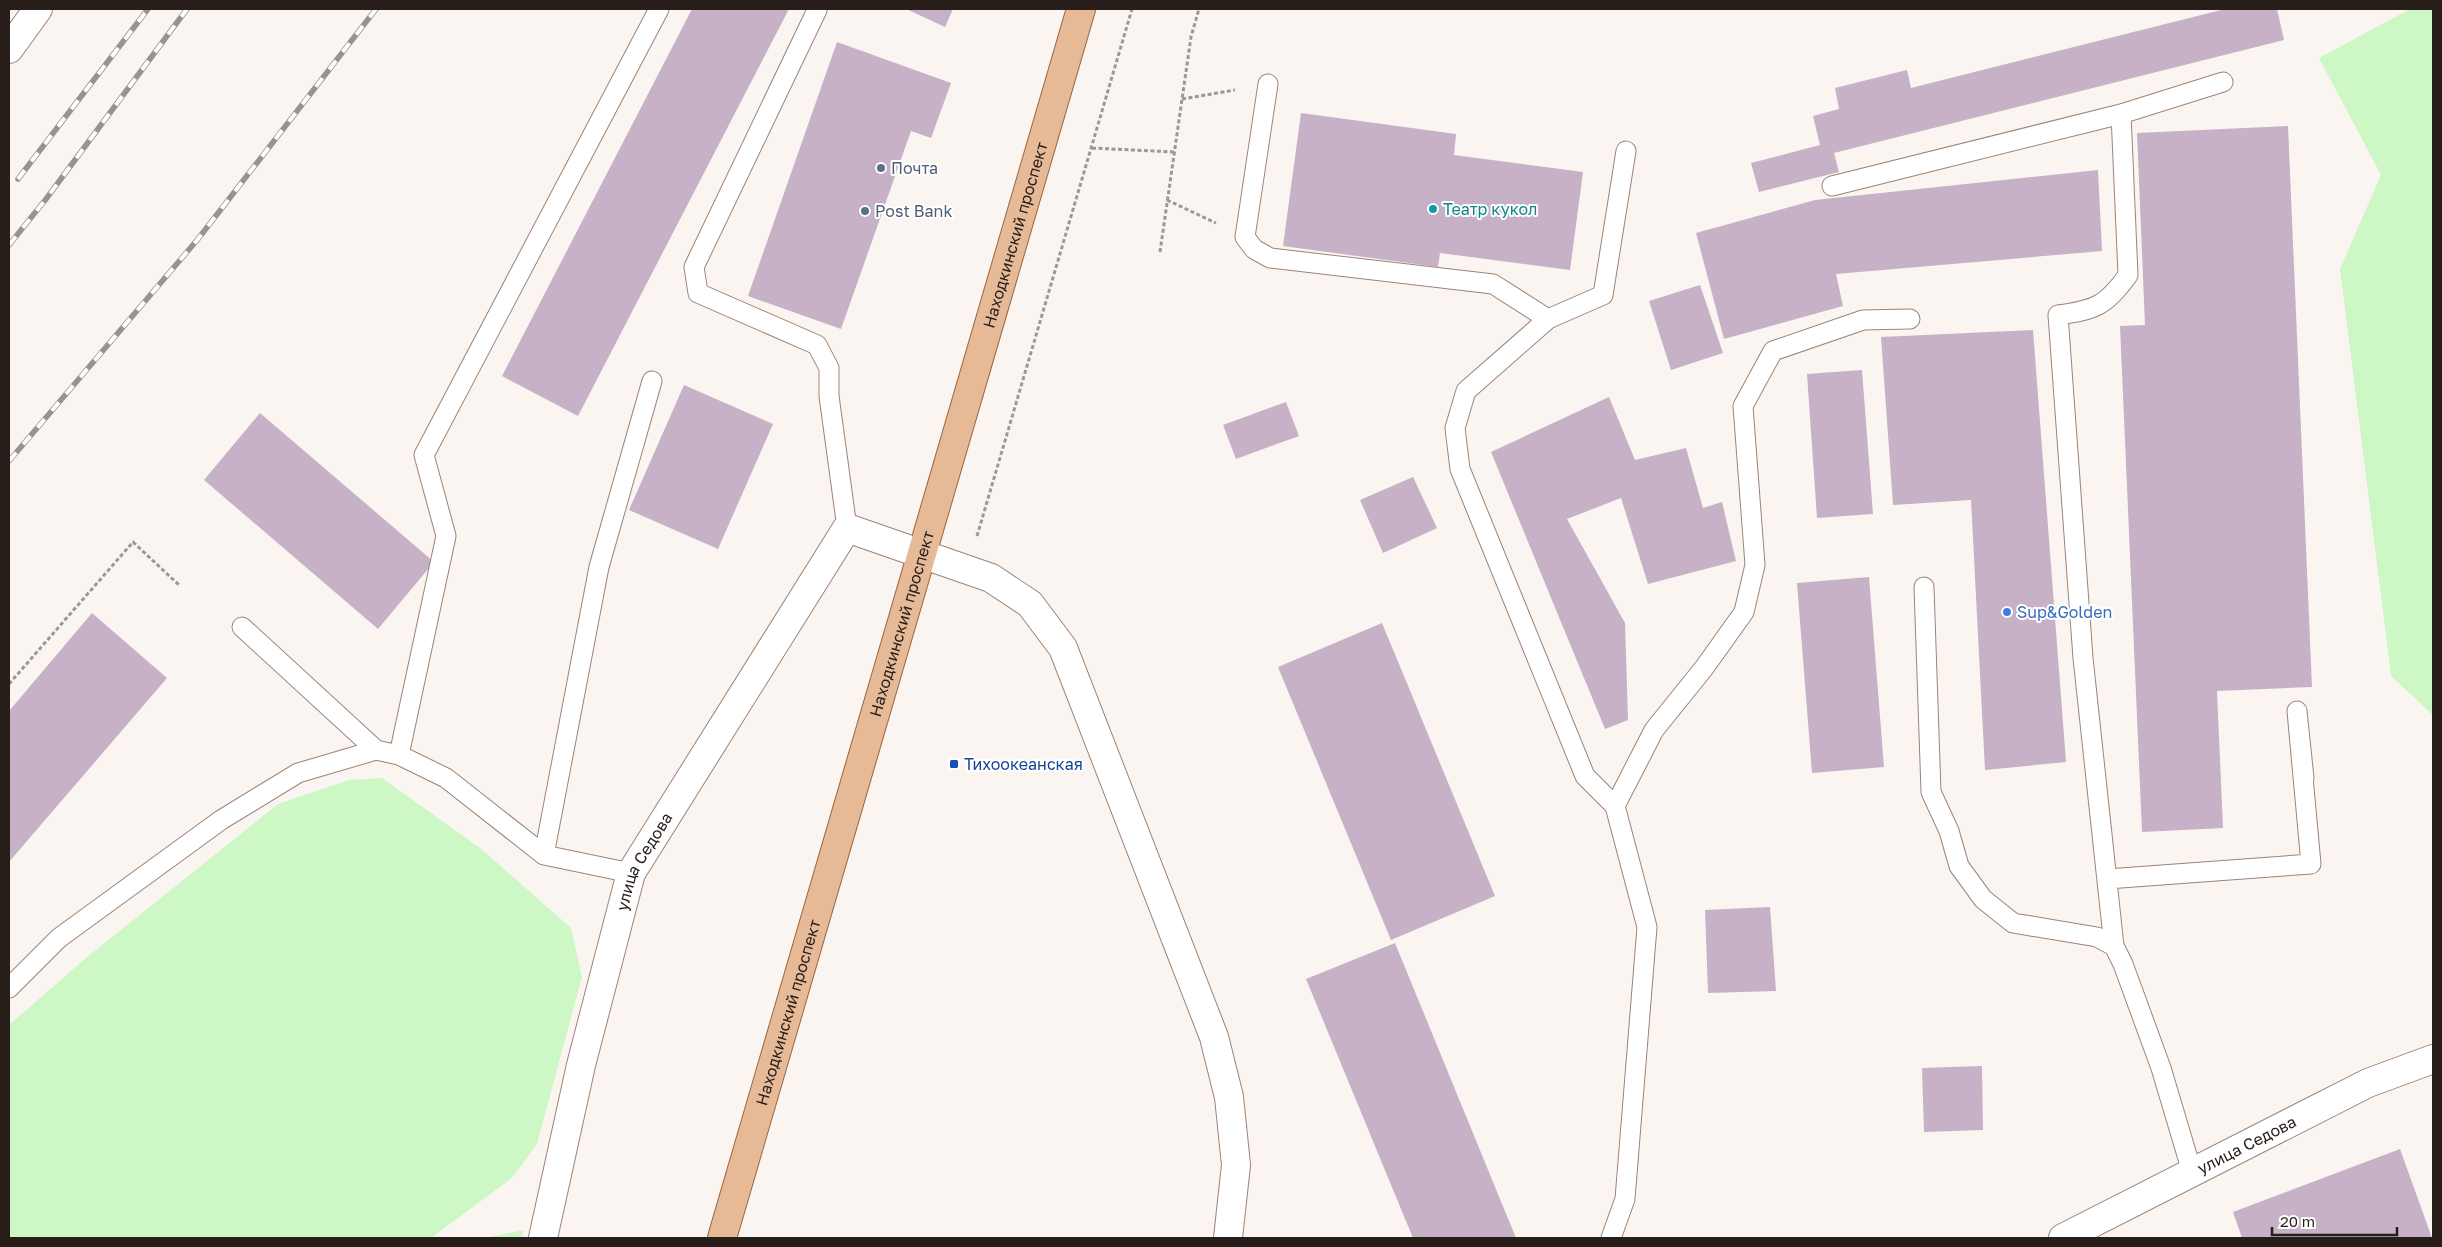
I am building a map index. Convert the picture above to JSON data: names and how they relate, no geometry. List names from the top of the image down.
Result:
{
  "streets": {
    "main road": ["Находкинский проспект"],
    "street": ["улица Седова"]
  },
  "places": {
    "other": [
      "Почта",
      "Театр кукол",
      "Post Bank",
      "Sup&Golden"
    ],
    "transit": ["Тихоокеанская"]
  },
  "scale_bar": "20 m"
}
